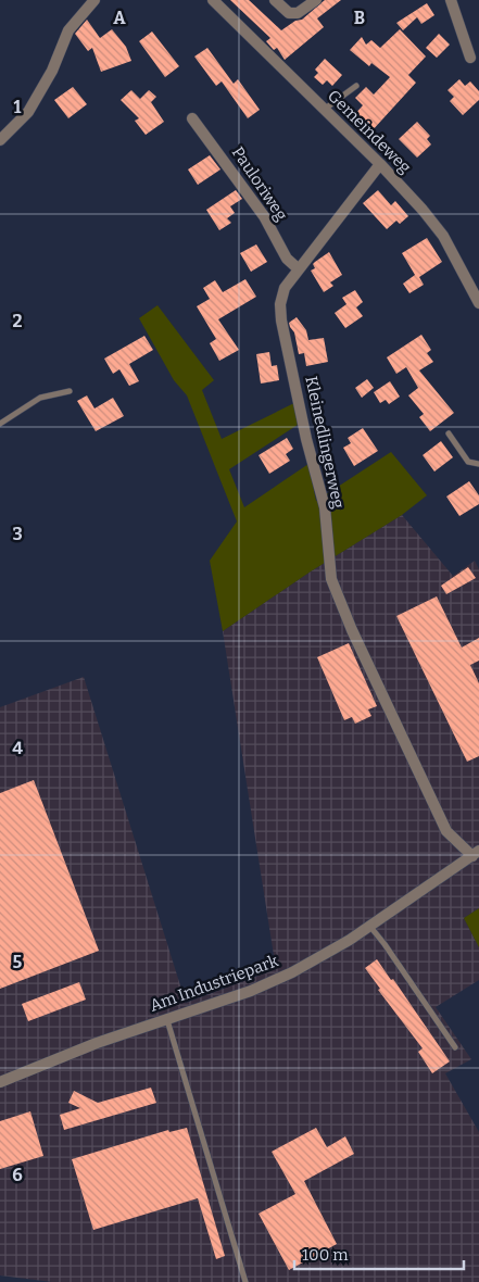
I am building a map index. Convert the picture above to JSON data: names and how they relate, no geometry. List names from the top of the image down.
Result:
{
  "streets": {
    "street": [
      "Gemeindeweg",
      "Pauloriweg",
      "Kleinedlingerweg",
      "Am Industriepark"
    ]
  },
  "crossings": [
    ["Gemeindeweg", "Kleinedlingerweg"],
    ["Pauloriweg", "Kleinedlingerweg"],
    ["Kleinedlingerweg", "Am Industriepark"]
  ],
  "scale_bar": "100 m",
  "grid": {
    "columns": ["A", "B"],
    "rows": [
      "1",
      "2",
      "3",
      "4",
      "5",
      "6"
    ]
  }
}
